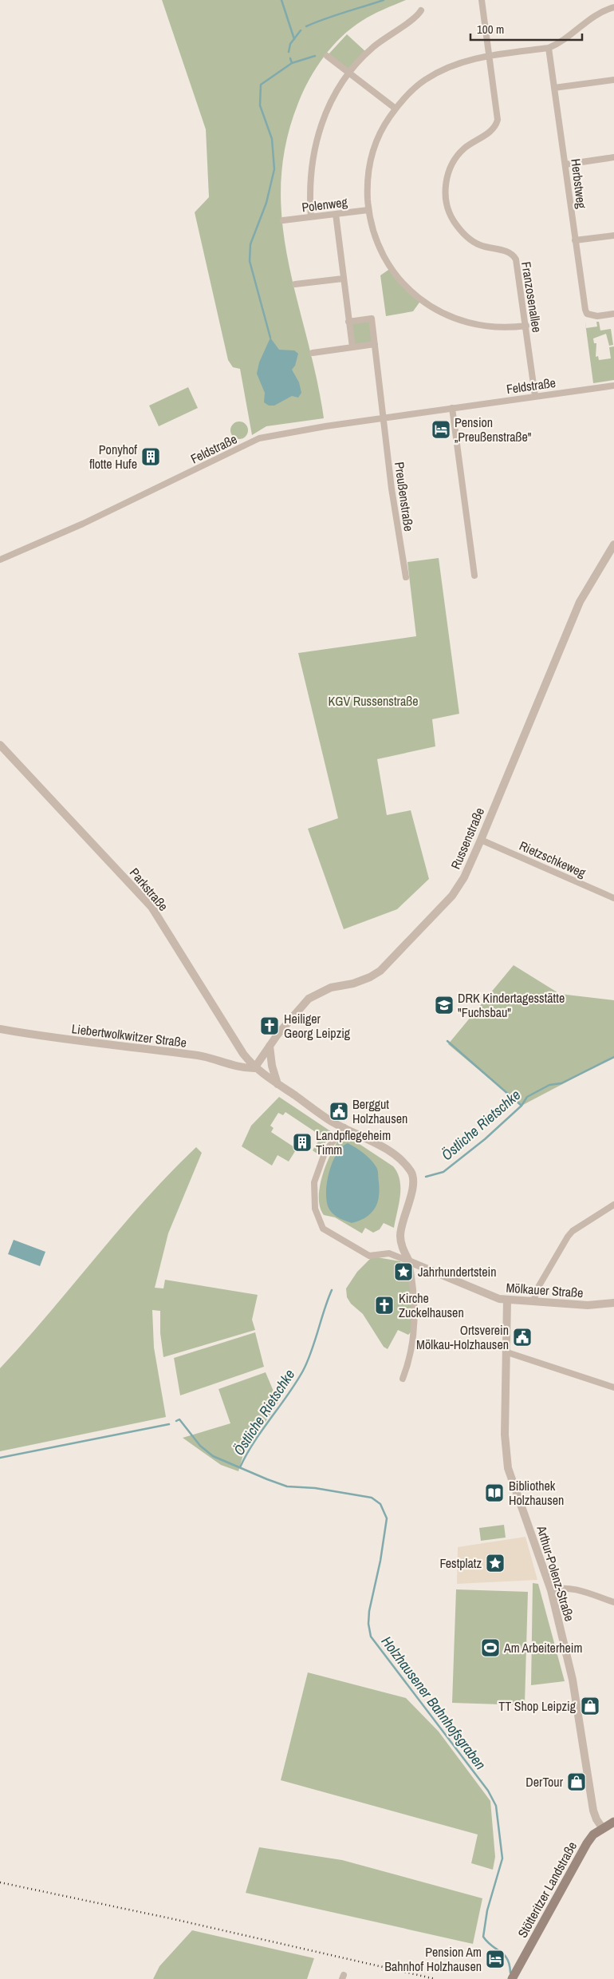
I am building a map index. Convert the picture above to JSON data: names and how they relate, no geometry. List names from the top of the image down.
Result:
{
  "streets": {
    "main road": ["Stötteritzer Landstraße"],
    "street": [
      "Herbstweg",
      "Polenweg",
      "Franzosenallee",
      "Feldstraße",
      "Preußenstraße",
      "Russenstraße",
      "Rietzschkeweg",
      "Parkstraße",
      "Liebertwolkwitzer Straße",
      "Mölkauer Straße",
      "Arthur-Polenz-Straße"
    ]
  },
  "crossings": [
    ["Franzosenallee", "Feldstraße"],
    ["Feldstraße", "Preußenstraße"],
    ["Russenstraße", "Rietzschkeweg"],
    ["Russenstraße", "Parkstraße"],
    ["Russenstraße", "Liebertwolkwitzer Straße"],
    ["Parkstraße", "Liebertwolkwitzer Straße"],
    ["Mölkauer Straße", "Arthur-Polenz-Straße"],
    ["Arthur-Polenz-Straße", "Stötteritzer Landstraße"]
  ],
  "water": ["Östliche Rietschke", "Holzhausener Bahnhofsgraben"],
  "parks": ["KGV Russenstraße"],
  "places": {
    "hotel": ["Pension „Preußenstraße\"", "Pension Am Bahnhof Holzhausen"],
    "building": ["Ponyhof flotte Hufe", "Landpflegeheim Timm"],
    "school or university": ["DRK Kindertagesstätte \"Fuchsbau\""],
    "church": ["Heiliger Georg Leipzig", "Kirche Zuckelhausen"],
    "public building": ["Berggut Holzhausen", "Ortsverein Mölkau-Holzhausen"],
    "place": ["Jahrhundertstein", "Festplatz"],
    "library": ["Bibliothek Holzhausen"],
    "sports": ["Am Arbeiterheim"],
    "shop": ["TT Shop Leipzig", "DerTour"]
  },
  "scale_bar": "100 m"
}
